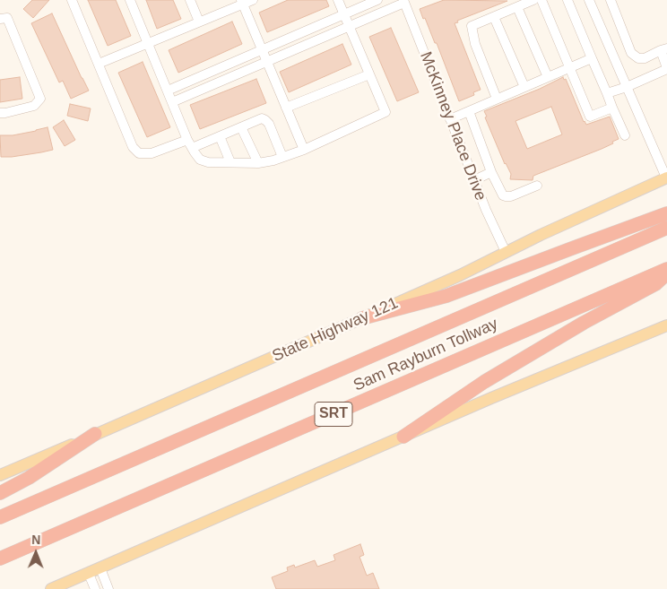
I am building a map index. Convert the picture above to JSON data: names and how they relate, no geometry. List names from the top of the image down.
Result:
{
  "streets": {
    "highway": ["Sam Rayburn Tollway", "SRT"],
    "main road": ["State Highway 121"],
    "street": ["McKinney Place Drive"]
  },
  "crossings": [
    ["McKinney Place Drive", "State Highway 121"]
  ],
  "north": "top"
}
